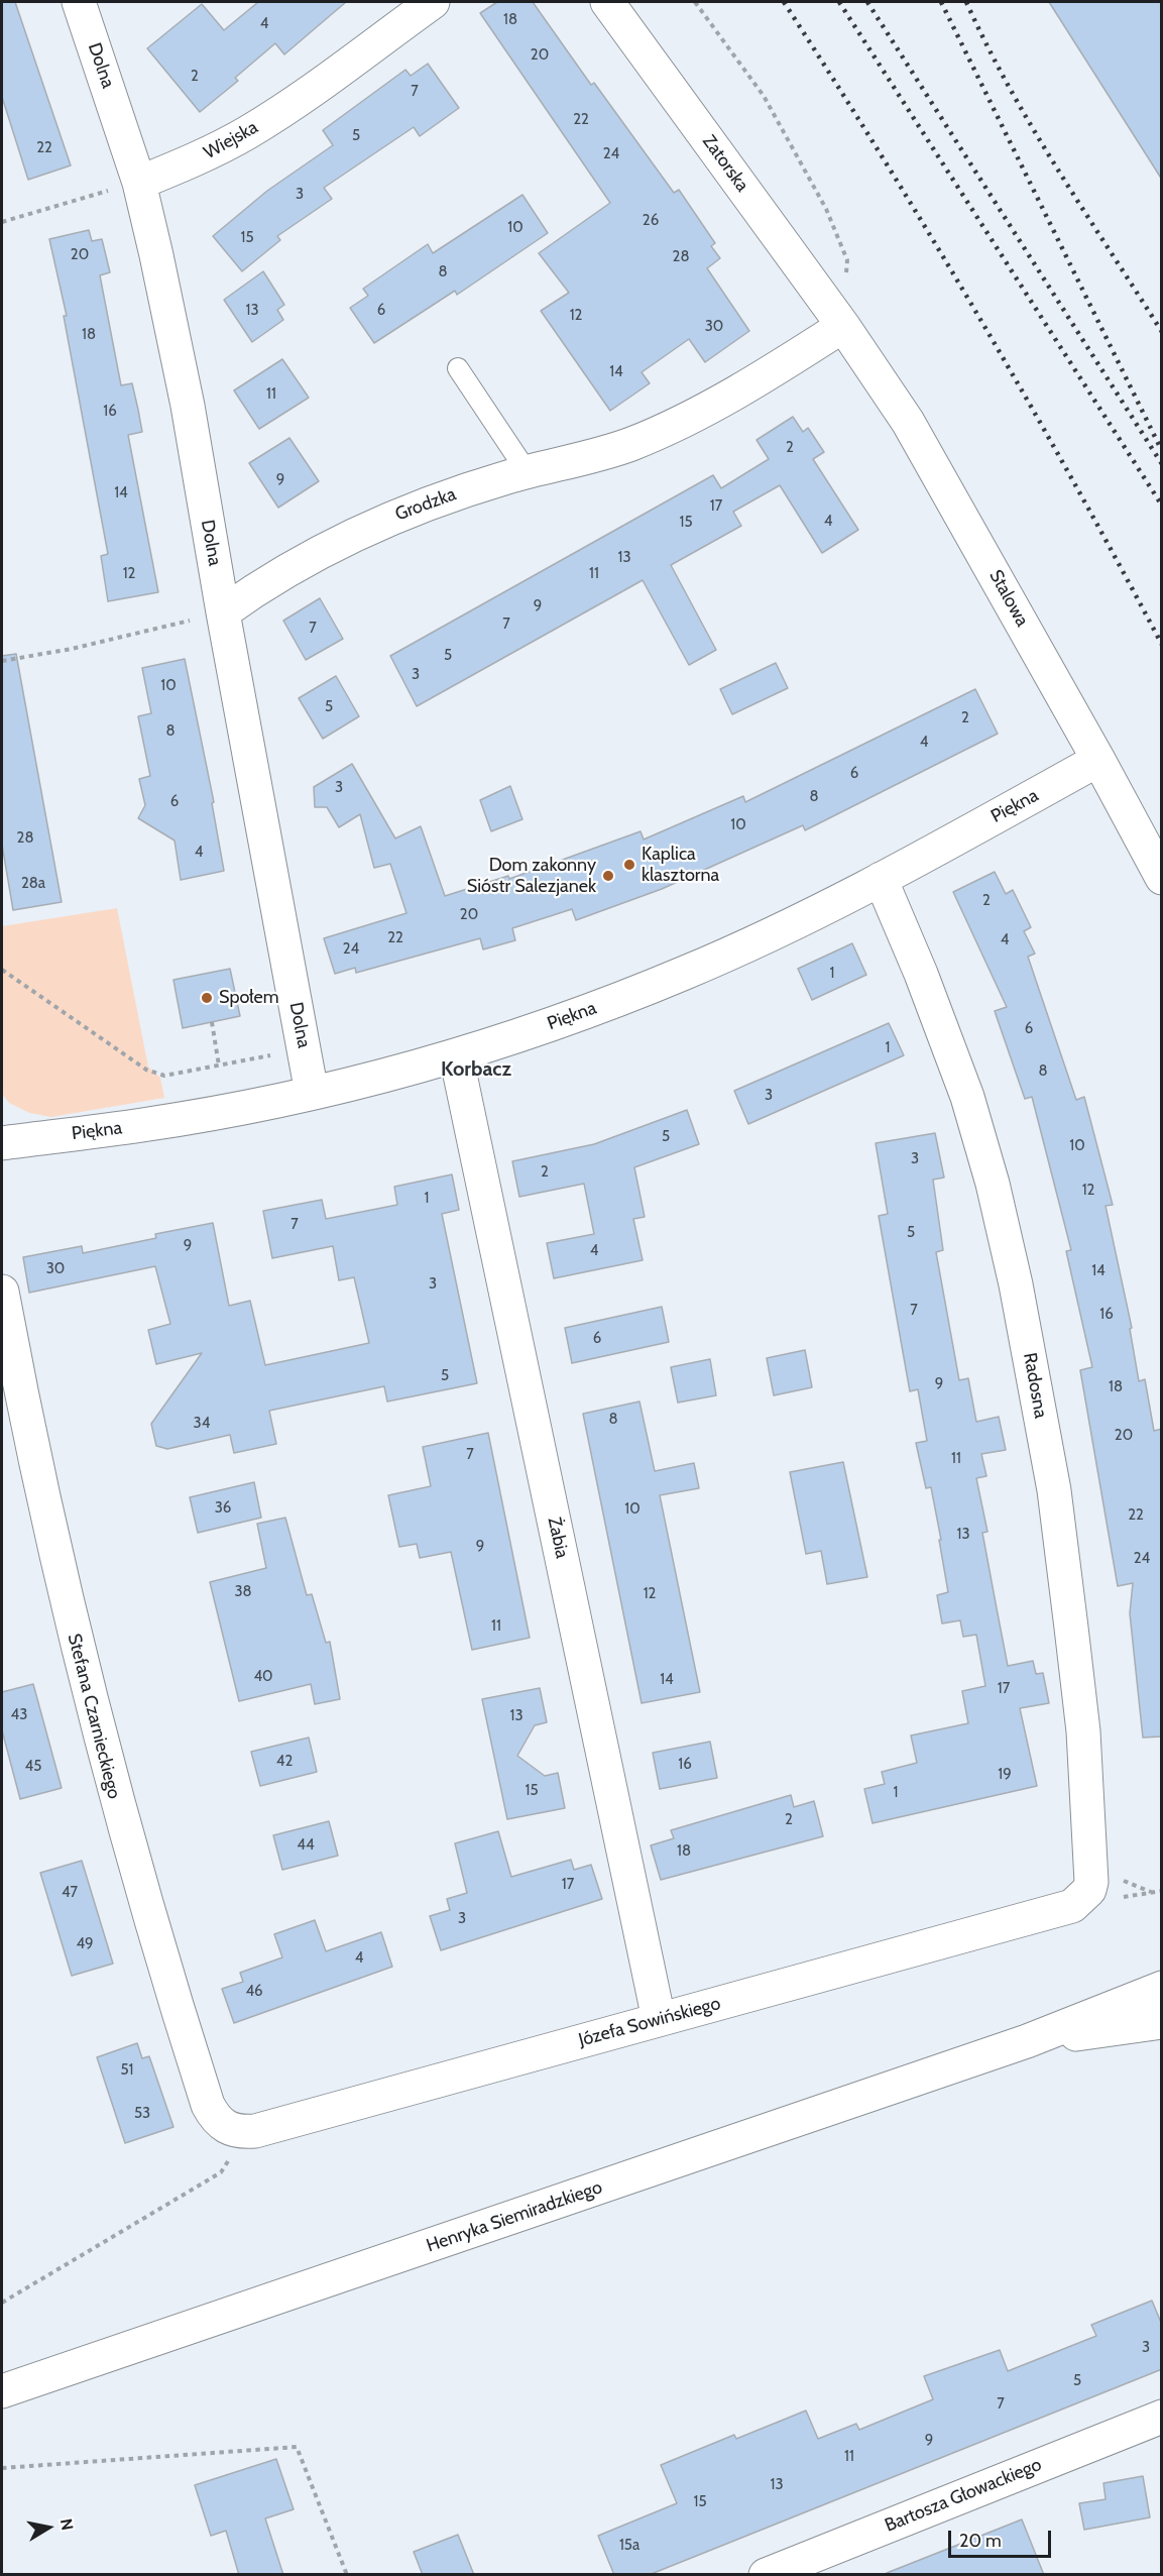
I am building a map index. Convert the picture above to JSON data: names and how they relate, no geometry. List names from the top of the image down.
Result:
{
  "streets": {
    "street": [
      "Dolna",
      "Wiejska",
      "Zatorska",
      "Grodzka",
      "Stalowa",
      "Piękna",
      "Radosna",
      "Żabia",
      "Stefana Czarnieckiego",
      "Józefa Sowińskiego",
      "Henryka Siemiradzkiego",
      "Bartosza Głowackiego"
    ]
  },
  "crossings": [
    ["Dolna", "Wiejska"],
    ["Dolna", "Grodzka"],
    ["Dolna", "Piękna"],
    ["Zatorska", "Grodzka"],
    ["Zatorska", "Stalowa"],
    ["Grodzka", "Stalowa"],
    ["Stalowa", "Piękna"],
    ["Piękna", "Radosna"],
    ["Piękna", "Żabia"],
    ["Radosna", "Józefa Sowińskiego"],
    ["Żabia", "Józefa Sowińskiego"],
    ["Stefana Czarnieckiego", "Józefa Sowińskiego"]
  ],
  "districts": ["Korbacz"],
  "places": ["Kaplica klasztorna", "Dom zakonny Sióstr Salezjanek", "Społem"],
  "house_numbers": [
    "18",
    "4",
    "20",
    "2",
    "7",
    "22",
    "5",
    "22",
    "24",
    "3",
    "26",
    "10",
    "15",
    "20",
    "28",
    "8",
    "13",
    "6",
    "12",
    "30",
    "18",
    "14",
    "11",
    "16",
    "2",
    "9",
    "14",
    "17",
    "4",
    "15",
    "13",
    "12",
    "11",
    "9",
    "7",
    "7",
    "5",
    "3",
    "10",
    "5",
    "2",
    "8",
    "4",
    "6",
    "3",
    "8",
    "6",
    "10",
    "28",
    "4",
    "28a",
    "2",
    "20",
    "22",
    "4",
    "24",
    "1",
    "6",
    "1",
    "8",
    "3",
    "5",
    "10",
    "3",
    "2",
    "12",
    "1",
    "7",
    "5",
    "9",
    "4",
    "30",
    "14",
    "3",
    "7",
    "16",
    "6",
    "5",
    "9",
    "18",
    "8",
    "34",
    "20",
    "7",
    "11",
    "36",
    "10",
    "22",
    "13",
    "9",
    "24",
    "38",
    "12",
    "11",
    "40",
    "14",
    "17",
    "43",
    "13",
    "42",
    "16",
    "45",
    "19",
    "15",
    "1",
    "2",
    "44",
    "18",
    "17",
    "47",
    "3",
    "49",
    "4",
    "46",
    "51",
    "53",
    "3",
    "5",
    "7",
    "9",
    "11",
    "13",
    "15",
    "15a"
  ],
  "scale_bar": "20 m",
  "north": "right"
}
